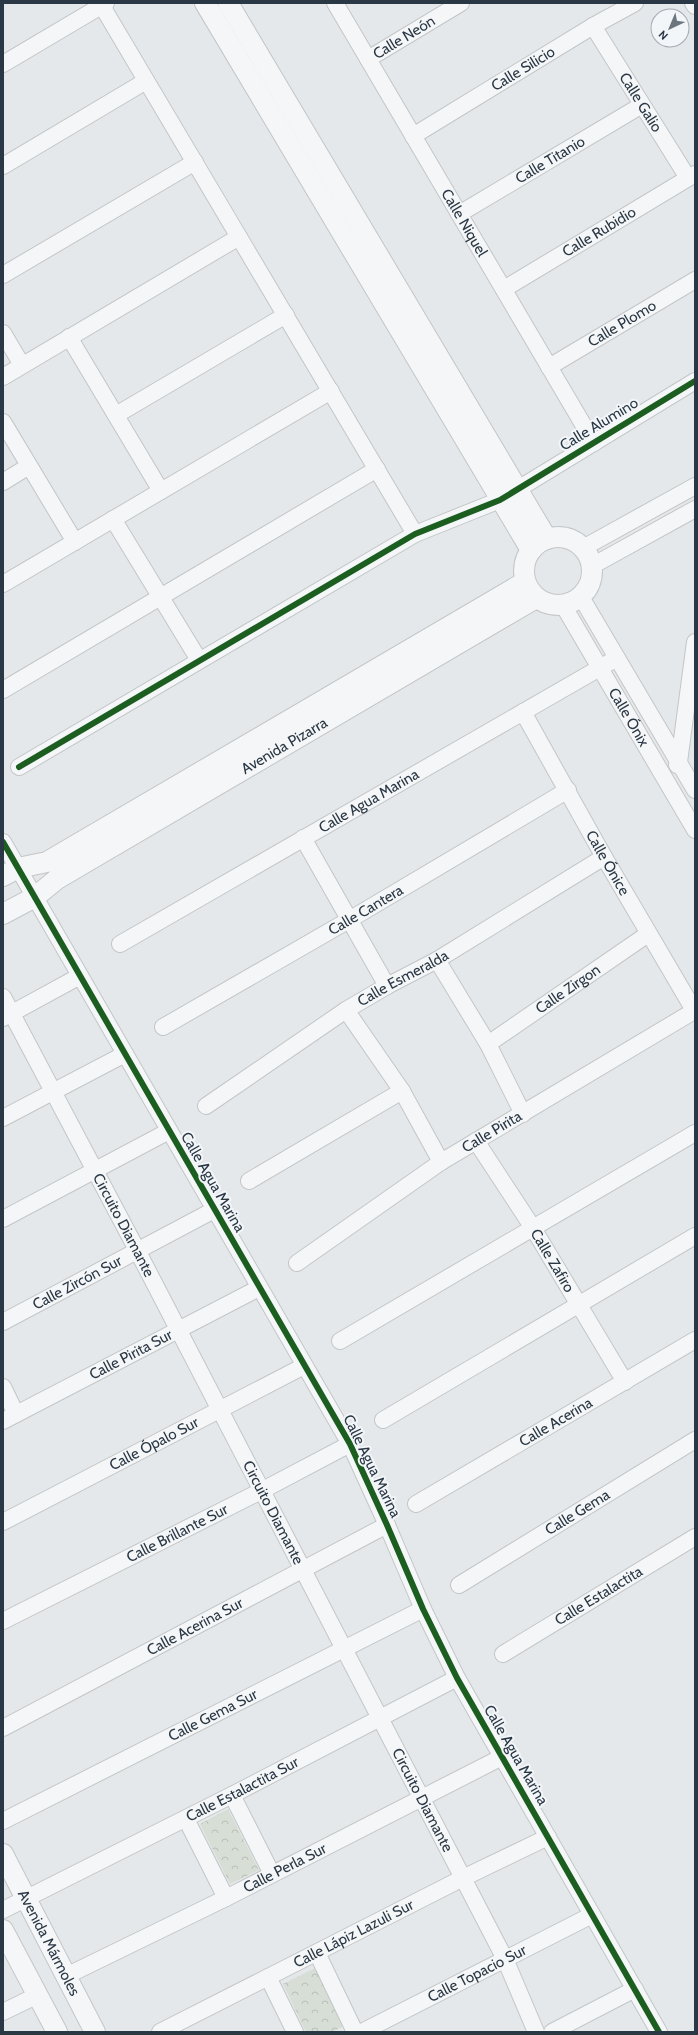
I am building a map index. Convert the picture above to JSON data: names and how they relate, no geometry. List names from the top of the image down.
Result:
{
  "streets": {
    "street": [
      "Calle Neón",
      "Calle Silicio",
      "Calle Galio",
      "Calle Titanio",
      "Calle Niquel",
      "Calle Rubidio",
      "Calle Plomo",
      "Calle Alumino",
      "Calle Ónix",
      "Avenida Pizarra",
      "Calle Agua Marina",
      "Calle Ónice",
      "Calle Cantera",
      "Calle Esmeralda",
      "Calle Zirgon",
      "Calle Pirita",
      "Circuito Diamante",
      "Calle Zafiro",
      "Calle Zircón Sur",
      "Calle Pirita Sur",
      "Calle Acerina",
      "Calle Ópalo Sur",
      "Calle Gema",
      "Calle Brillante Sur",
      "Calle Estalactita",
      "Calle Acerina Sur",
      "Calle Gema Sur",
      "Calle Estalactita Sur",
      "Calle Perla Sur",
      "Calle Lápiz Lazuli Sur",
      "Avenida Mármoles",
      "Calle Topacio Sur"
    ]
  },
  "crossings": [
    ["Calle Neón", "Calle Niquel"],
    ["Calle Silicio", "Calle Galio"],
    ["Calle Silicio", "Calle Niquel"],
    ["Calle Galio", "Calle Titanio"],
    ["Calle Galio", "Calle Rubidio"],
    ["Calle Titanio", "Calle Niquel"],
    ["Calle Niquel", "Calle Rubidio"],
    ["Calle Niquel", "Calle Plomo"],
    ["Calle Niquel", "Calle Alumino"],
    ["Calle Ónix", "Avenida Pizarra"],
    ["Calle Ónix", "Calle Agua Marina"],
    ["Avenida Pizarra", "Calle Agua Marina"],
    ["Calle Agua Marina", "Calle Ónice"],
    ["Calle Agua Marina", "Calle Zircón Sur"],
    ["Calle Agua Marina", "Calle Pirita Sur"],
    ["Calle Agua Marina", "Calle Ópalo Sur"],
    ["Calle Agua Marina", "Calle Brillante Sur"],
    ["Calle Agua Marina", "Calle Acerina Sur"],
    ["Calle Agua Marina", "Calle Gema Sur"],
    ["Calle Agua Marina", "Calle Estalactita Sur"],
    ["Calle Agua Marina", "Calle Perla Sur"],
    ["Calle Agua Marina", "Calle Lápiz Lazuli Sur"],
    ["Calle Agua Marina", "Calle Topacio Sur"],
    ["Calle Ónice", "Calle Cantera"],
    ["Calle Ónice", "Calle Esmeralda"],
    ["Calle Ónice", "Calle Zirgon"],
    ["Calle Ónice", "Calle Pirita"],
    ["Calle Pirita", "Calle Zafiro"],
    ["Circuito Diamante", "Calle Zircón Sur"],
    ["Circuito Diamante", "Calle Pirita Sur"],
    ["Circuito Diamante", "Calle Ópalo Sur"],
    ["Circuito Diamante", "Calle Brillante Sur"],
    ["Circuito Diamante", "Calle Acerina Sur"],
    ["Circuito Diamante", "Calle Gema Sur"],
    ["Circuito Diamante", "Calle Estalactita Sur"],
    ["Circuito Diamante", "Calle Perla Sur"],
    ["Circuito Diamante", "Calle Lápiz Lazuli Sur"],
    ["Circuito Diamante", "Calle Topacio Sur"],
    ["Calle Zafiro", "Calle Acerina"],
    ["Calle Estalactita Sur", "Avenida Mármoles"],
    ["Calle Perla Sur", "Avenida Mármoles"]
  ],
  "north": "bottom left"
}
